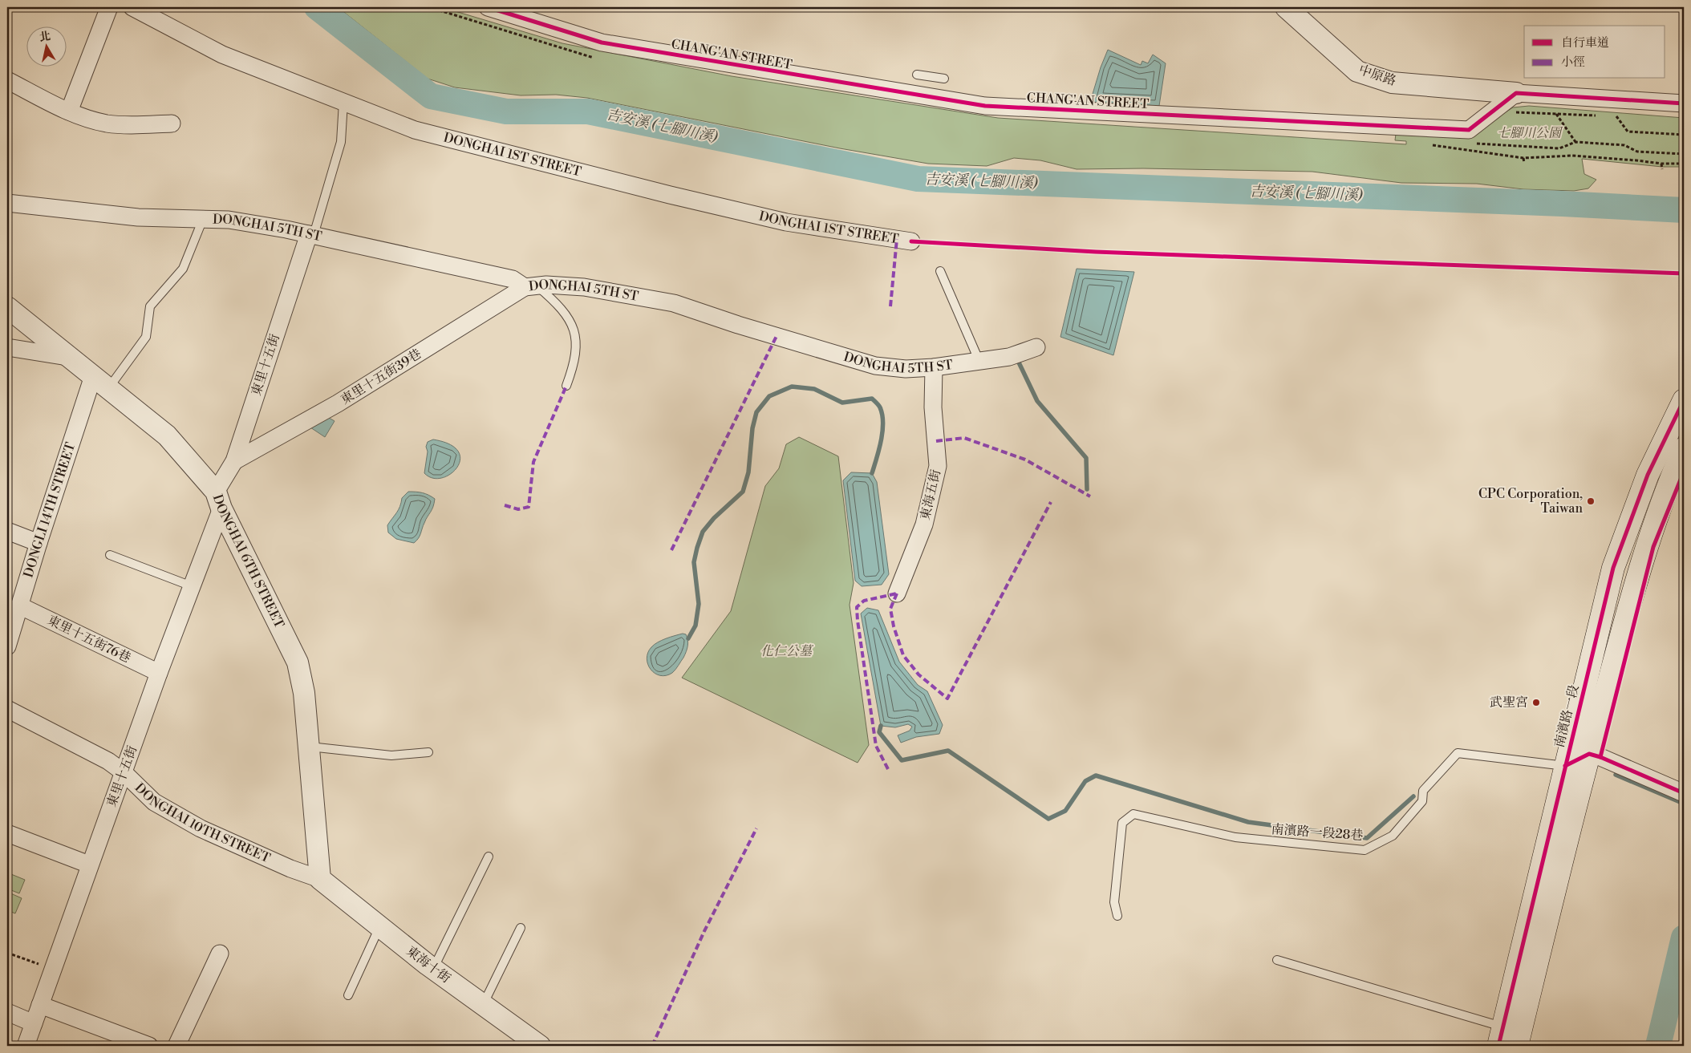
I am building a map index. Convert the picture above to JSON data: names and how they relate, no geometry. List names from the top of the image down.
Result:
{
  "streets": {
    "main road": ["南濱路一段"],
    "street": [
      "CHANG'AN STREET",
      "中原路",
      "DONGHAI 1ST STREET",
      "DONGHAI 5TH ST",
      "東里十五街",
      "東里十五街39巷",
      "東海五街",
      "DONGLI 14TH STREET",
      "DONGHAI 6TH STREET",
      "東里十五街76巷",
      "DONGHAI 10TH STREET",
      "東海十街"
    ],
    "lane": ["南濱路一段28巷"]
  },
  "crossings": [
    ["CHANG'AN STREET", "中原路"],
    ["DONGHAI 5TH ST", "東里十五街"],
    ["DONGHAI 5TH ST", "東里十五街39巷"],
    ["DONGHAI 5TH ST", "東海五街"],
    ["東里十五街", "東里十五街39巷"],
    ["東里十五街", "DONGHAI 6TH STREET"],
    ["東里十五街", "東里十五街76巷"],
    ["東里十五街", "DONGHAI 10TH STREET"],
    ["DONGLI 14TH STREET", "DONGHAI 6TH STREET"],
    ["DONGLI 14TH STREET", "東里十五街76巷"],
    ["DONGHAI 6TH STREET", "DONGHAI 10TH STREET"],
    ["DONGHAI 6TH STREET", "東海十街"],
    ["南濱路一段", "南濱路一段28巷"],
    ["DONGHAI 10TH STREET", "東海十街"]
  ],
  "water": ["吉安溪 (七腳川溪)"],
  "parks": ["七腳川公園", "化仁公墓"],
  "places": ["CPC Corporation, Taiwan", "武聖宮"],
  "legend": ["自行車道", "小徑"],
  "north": "top"
}
